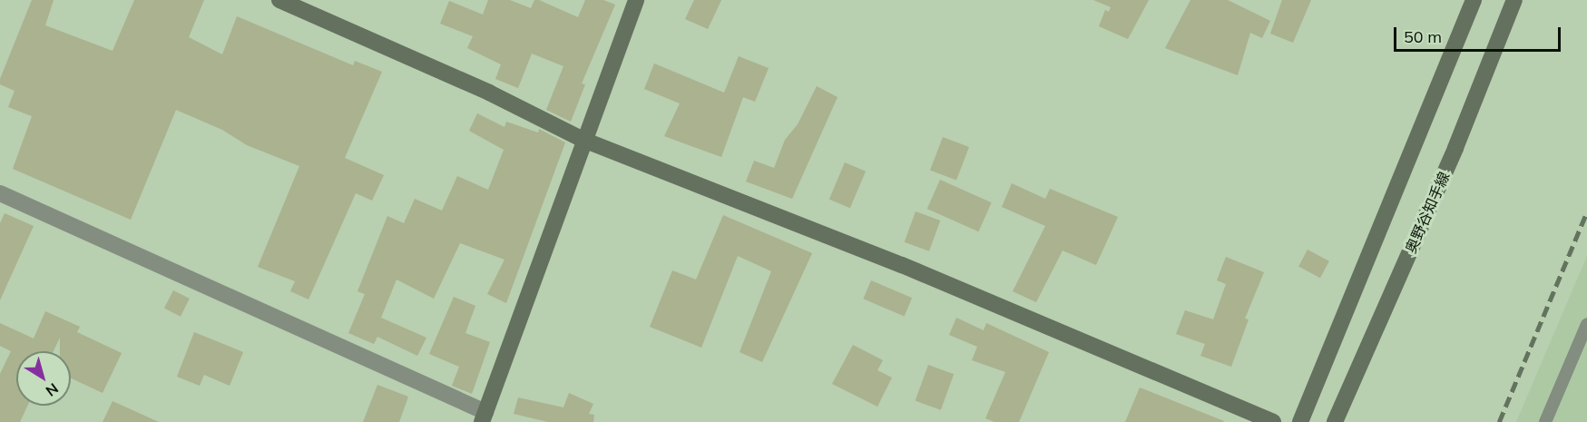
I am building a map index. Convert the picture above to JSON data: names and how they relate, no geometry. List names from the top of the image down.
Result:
{
  "streets": {
    "street": ["奥野谷知手線"]
  },
  "scale_bar": "50 m",
  "north": "bottom right"
}
